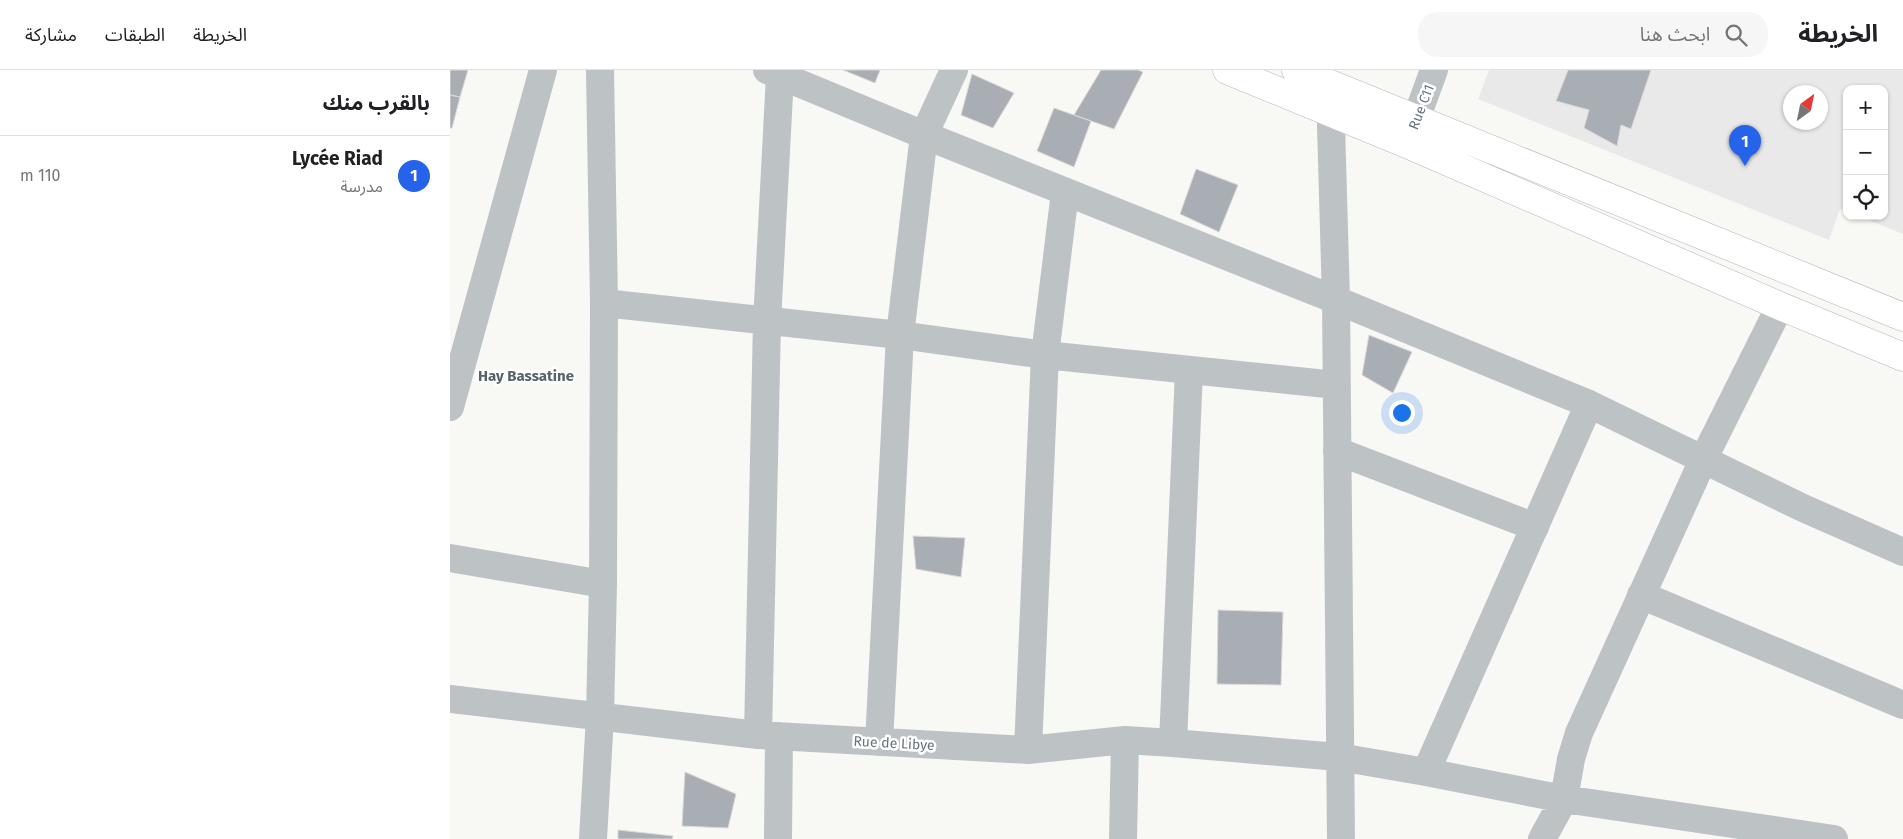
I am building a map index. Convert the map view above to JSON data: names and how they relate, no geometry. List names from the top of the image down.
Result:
{
  "streets": {
    "street": ["Rue C11", "Rue de Libye"]
  },
  "districts": ["Hay Bassatine"],
  "north": "top right",
  "page": {
    "header": "الخريطة",
    "search": "ابحث هنا",
    "nav": ["الخريطة", "الطبقات", "مشاركة"],
    "heading": "بالقرب منك",
    "map_buttons": ["+", "−"],
    "pins": "1",
    "list": [
      {
        "mark": "1",
        "name": "Lycée Riad",
        "note": "مدرسة",
        "value": "110 m"
      }
    ]
  }
}
